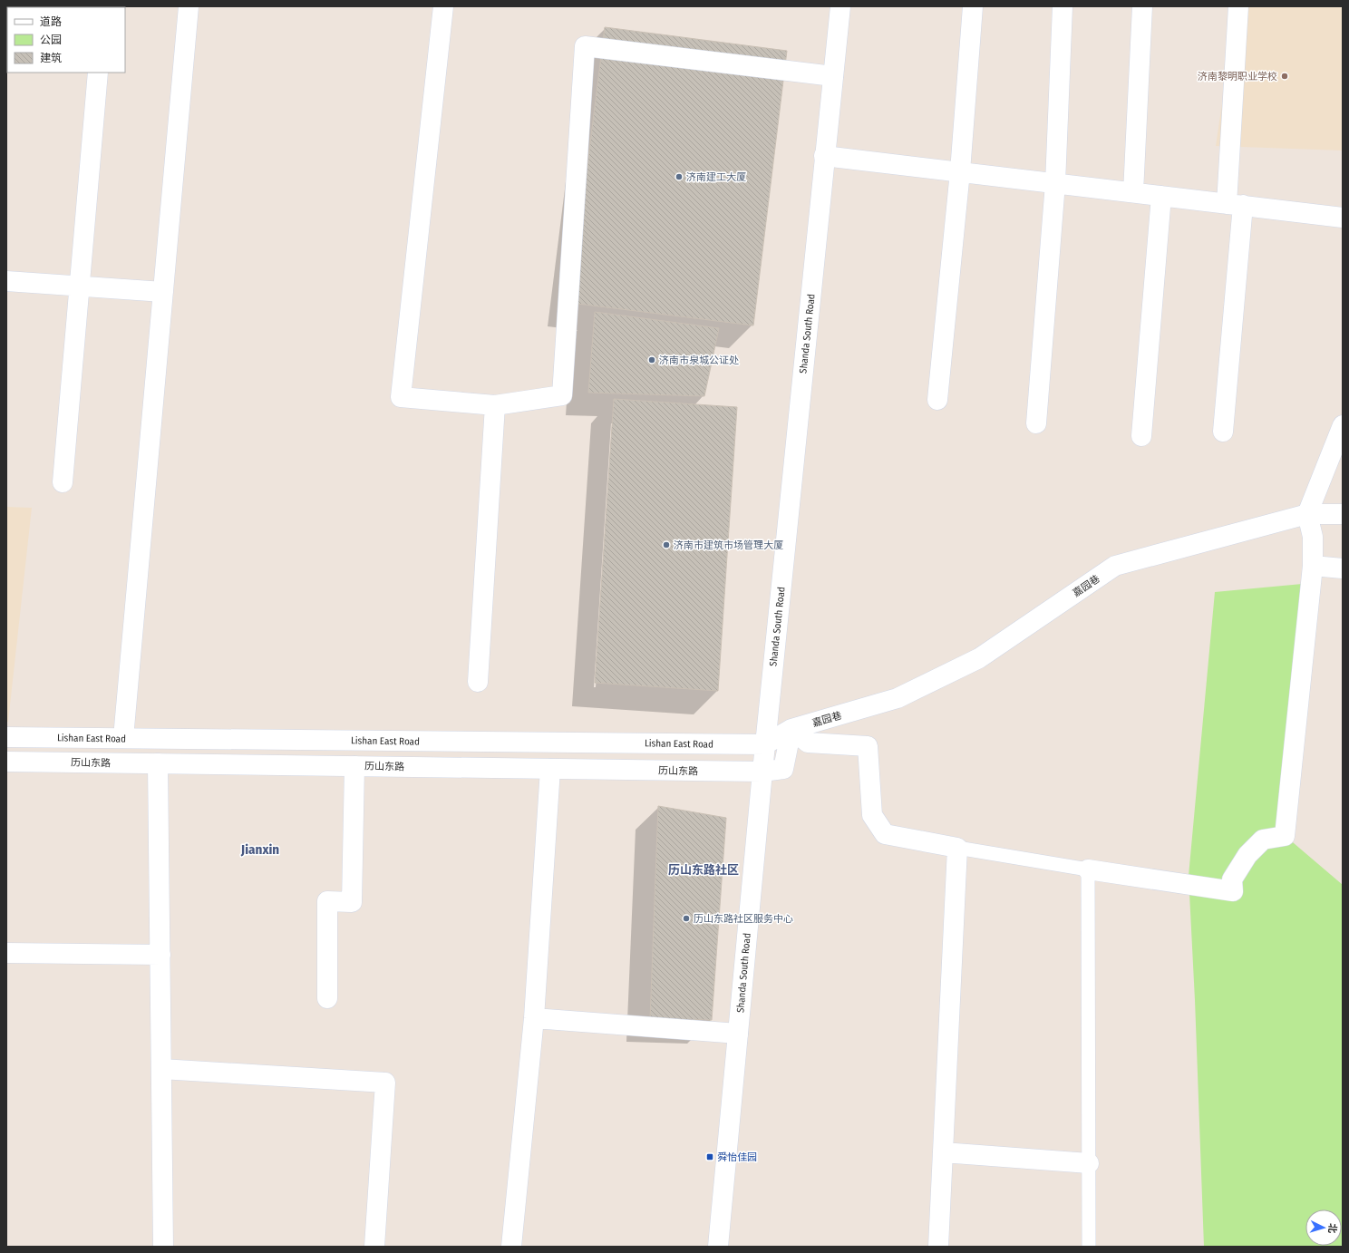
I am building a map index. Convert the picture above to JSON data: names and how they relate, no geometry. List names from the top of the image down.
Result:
{
  "streets": {
    "street": [
      "Shanda South Road",
      "嘉园巷",
      "Lishan East Road",
      "历山东路"
    ]
  },
  "crossings": [
    ["Shanda South Road", "嘉园巷"],
    ["Shanda South Road", "Lishan East Road"],
    ["Shanda South Road", "历山东路"],
    ["嘉园巷", "Lishan East Road"],
    ["嘉园巷", "历山东路"]
  ],
  "districts": ["Jianxin", "历山东路社区"],
  "places": {
    "other": [
      "济南黎明职业学校",
      "济南建工大厦",
      "济南市泉城公证处",
      "济南市建筑市场管理大厦",
      "历山东路社区服务中心"
    ],
    "transit": ["舜怡佳园"]
  },
  "legend": ["道路", "公园", "建筑"],
  "north": "right"
}
